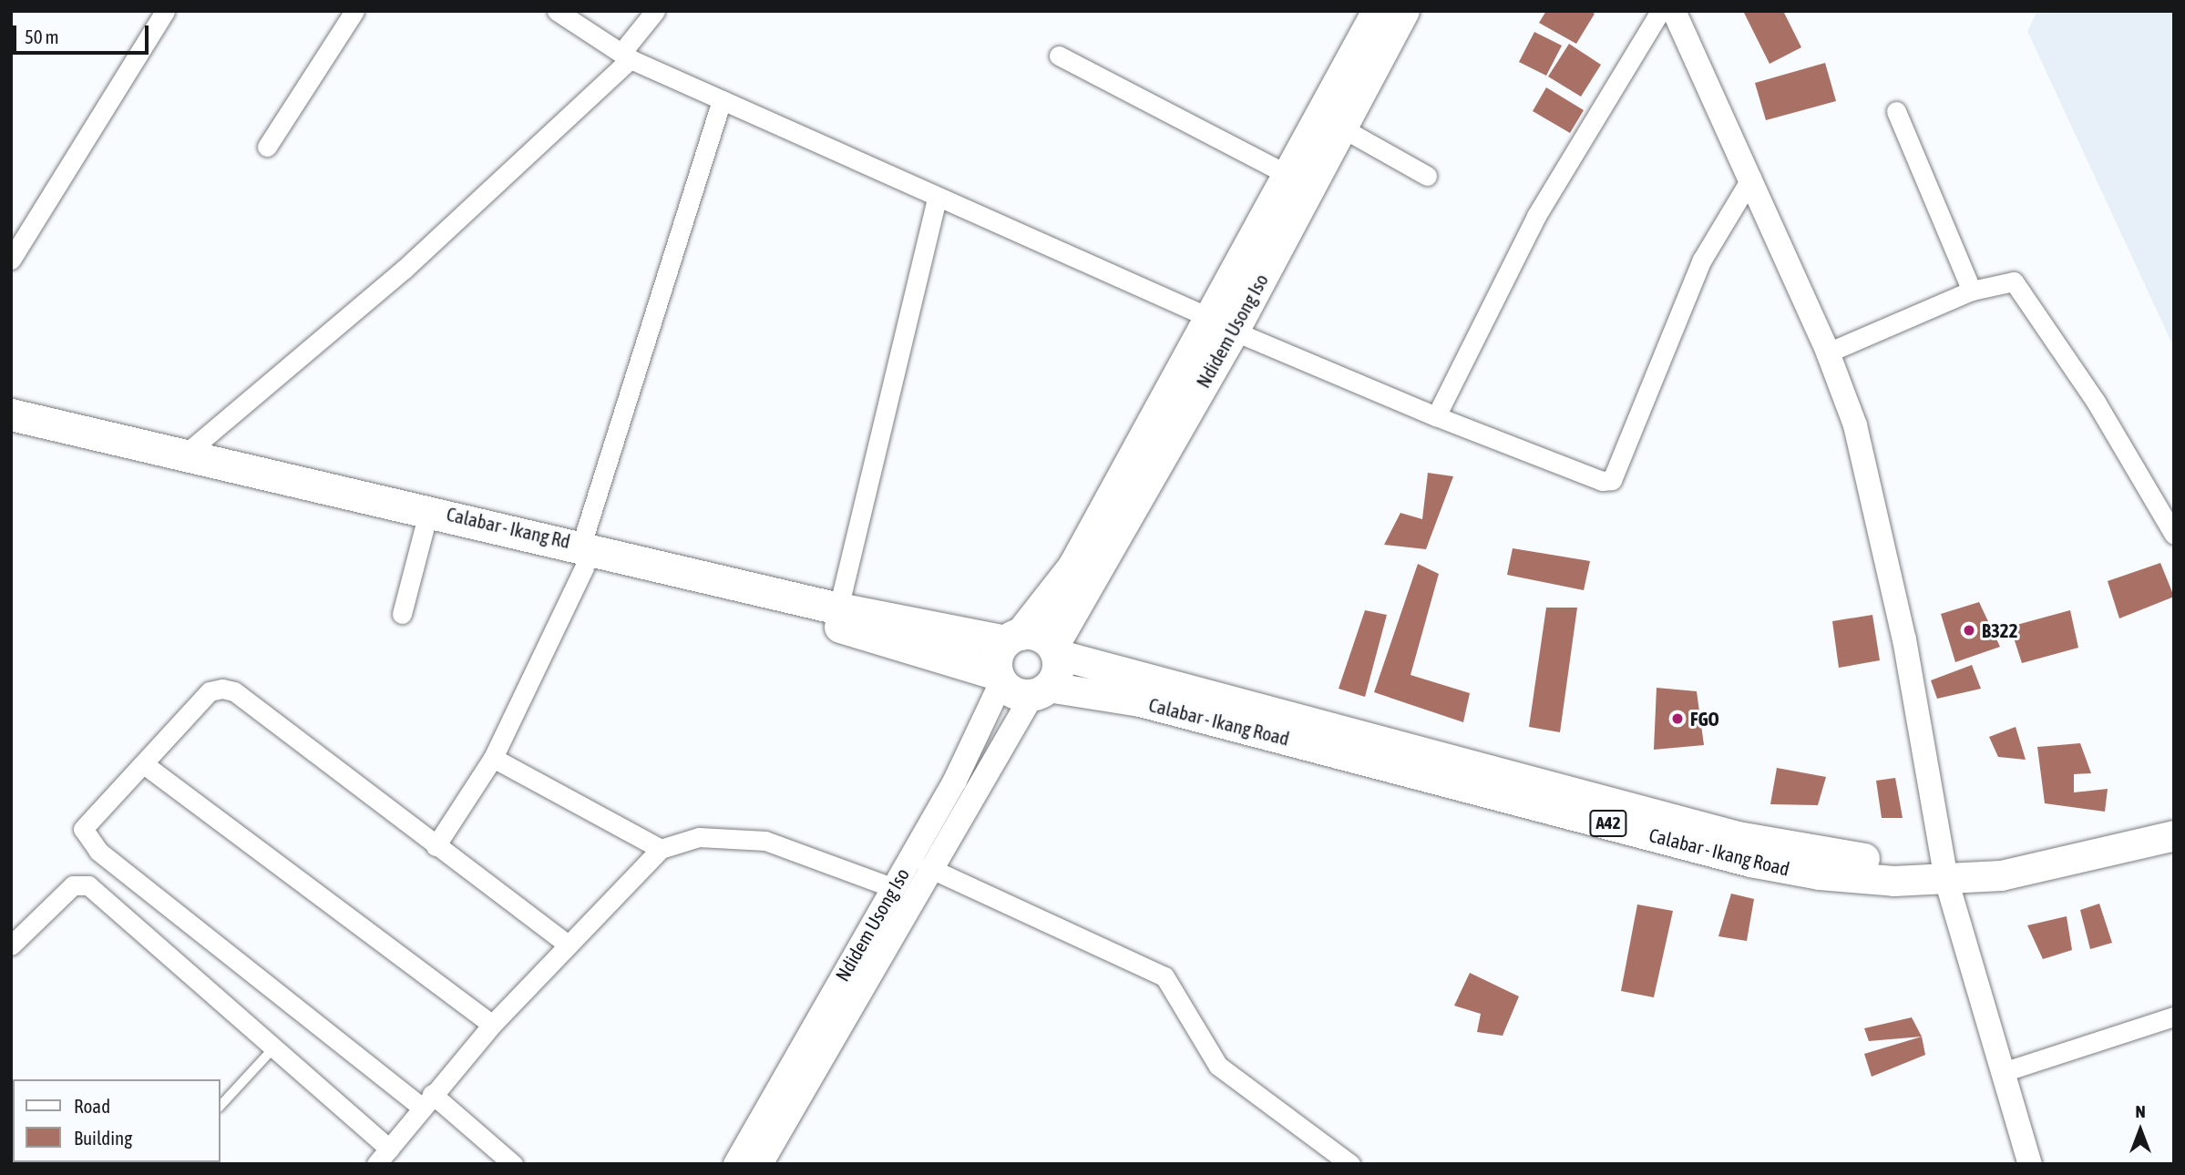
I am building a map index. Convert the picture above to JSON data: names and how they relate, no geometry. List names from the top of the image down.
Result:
{
  "streets": {
    "highway": ["Ndidem Usong Iso", "Calabar - Ikang Rd"],
    "main road": ["Calabar - Ikang Road", "A42"]
  },
  "crossings": [
    ["Ndidem Usong Iso", "Calabar - Ikang Rd"],
    ["Ndidem Usong Iso", "Calabar - Ikang Road"],
    ["Calabar - Ikang Rd", "Calabar - Ikang Road"]
  ],
  "places": ["B322", "FGO"],
  "legend": ["Road", "Building"],
  "scale_bar": "50 m",
  "north": "top"
}
